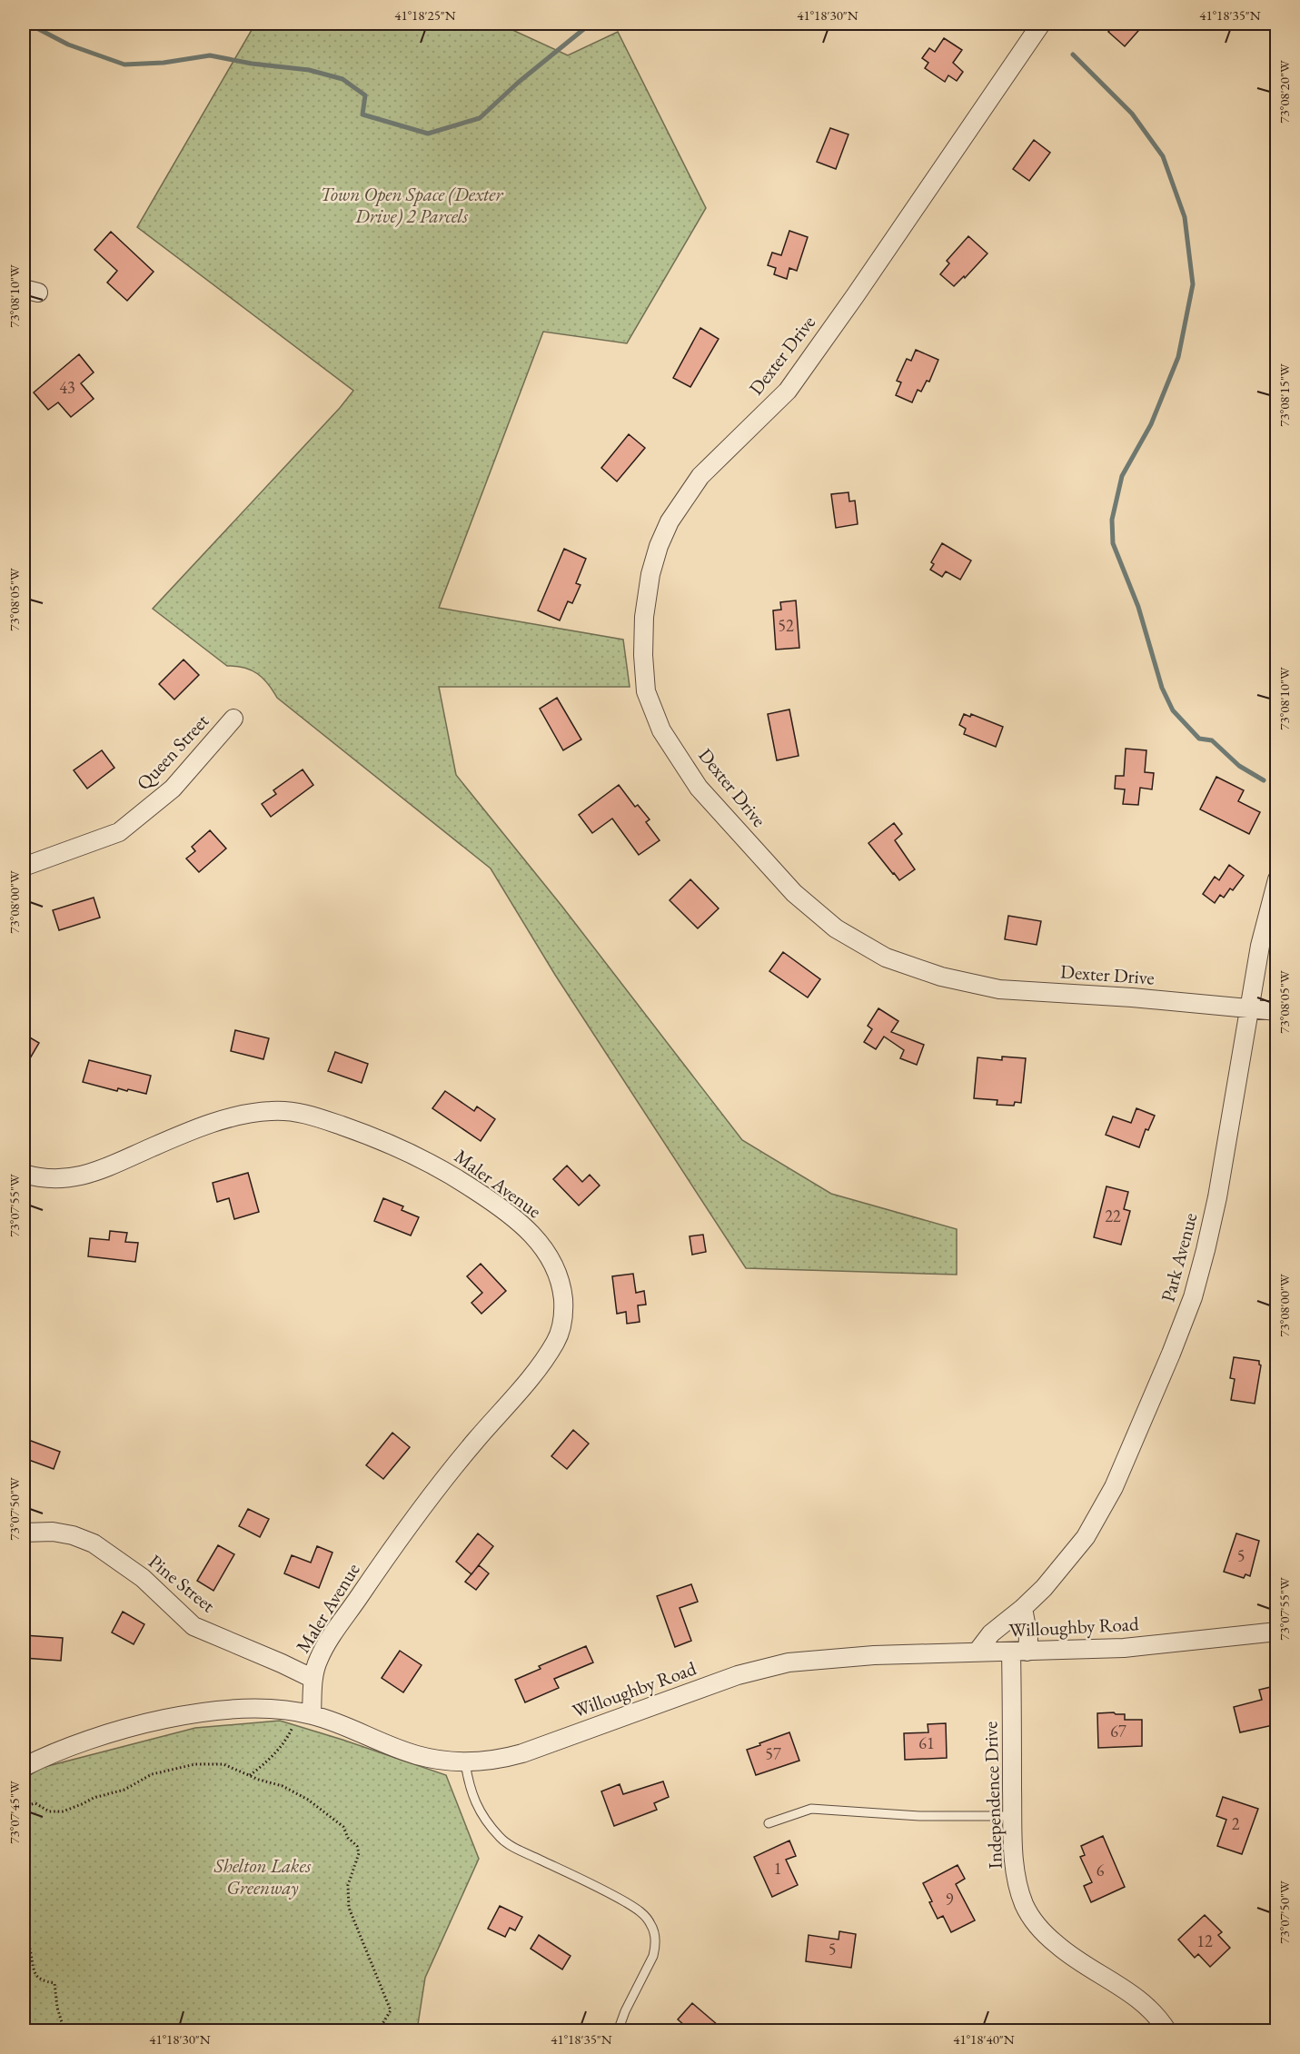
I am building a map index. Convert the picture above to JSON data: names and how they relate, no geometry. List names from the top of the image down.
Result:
{
  "streets": {
    "street": [
      "Dexter Drive",
      "Queen Street",
      "Maler Avenue",
      "Park Avenue",
      "Pine Street",
      "Willoughby Road",
      "Independence Drive"
    ]
  },
  "crossings": [
    ["Dexter Drive", "Park Avenue"],
    ["Maler Avenue", "Pine Street"],
    ["Maler Avenue", "Willoughby Road"],
    ["Park Avenue", "Willoughby Road"],
    ["Willoughby Road", "Independence Drive"]
  ],
  "parks": ["Town Open Space (Dexter Drive) 2 Parcels", "Shelton Lakes Greenway"],
  "house_numbers": [
    "43",
    "52",
    "22",
    "5",
    "67",
    "61",
    "57",
    "2",
    "1",
    "6",
    "9",
    "12",
    "5"
  ],
  "coordinates": [
    "41°18'25\"N",
    "41°18'30\"N",
    "41°18'35\"N",
    "73°08'20\"W",
    "73°08'10\"W",
    "73°08'15\"W",
    "73°08'05\"W",
    "73°08'00\"W",
    "73°07'55\"W",
    "73°07'50\"W",
    "73°07'45\"W",
    "41°18'40\"N"
  ]
}
